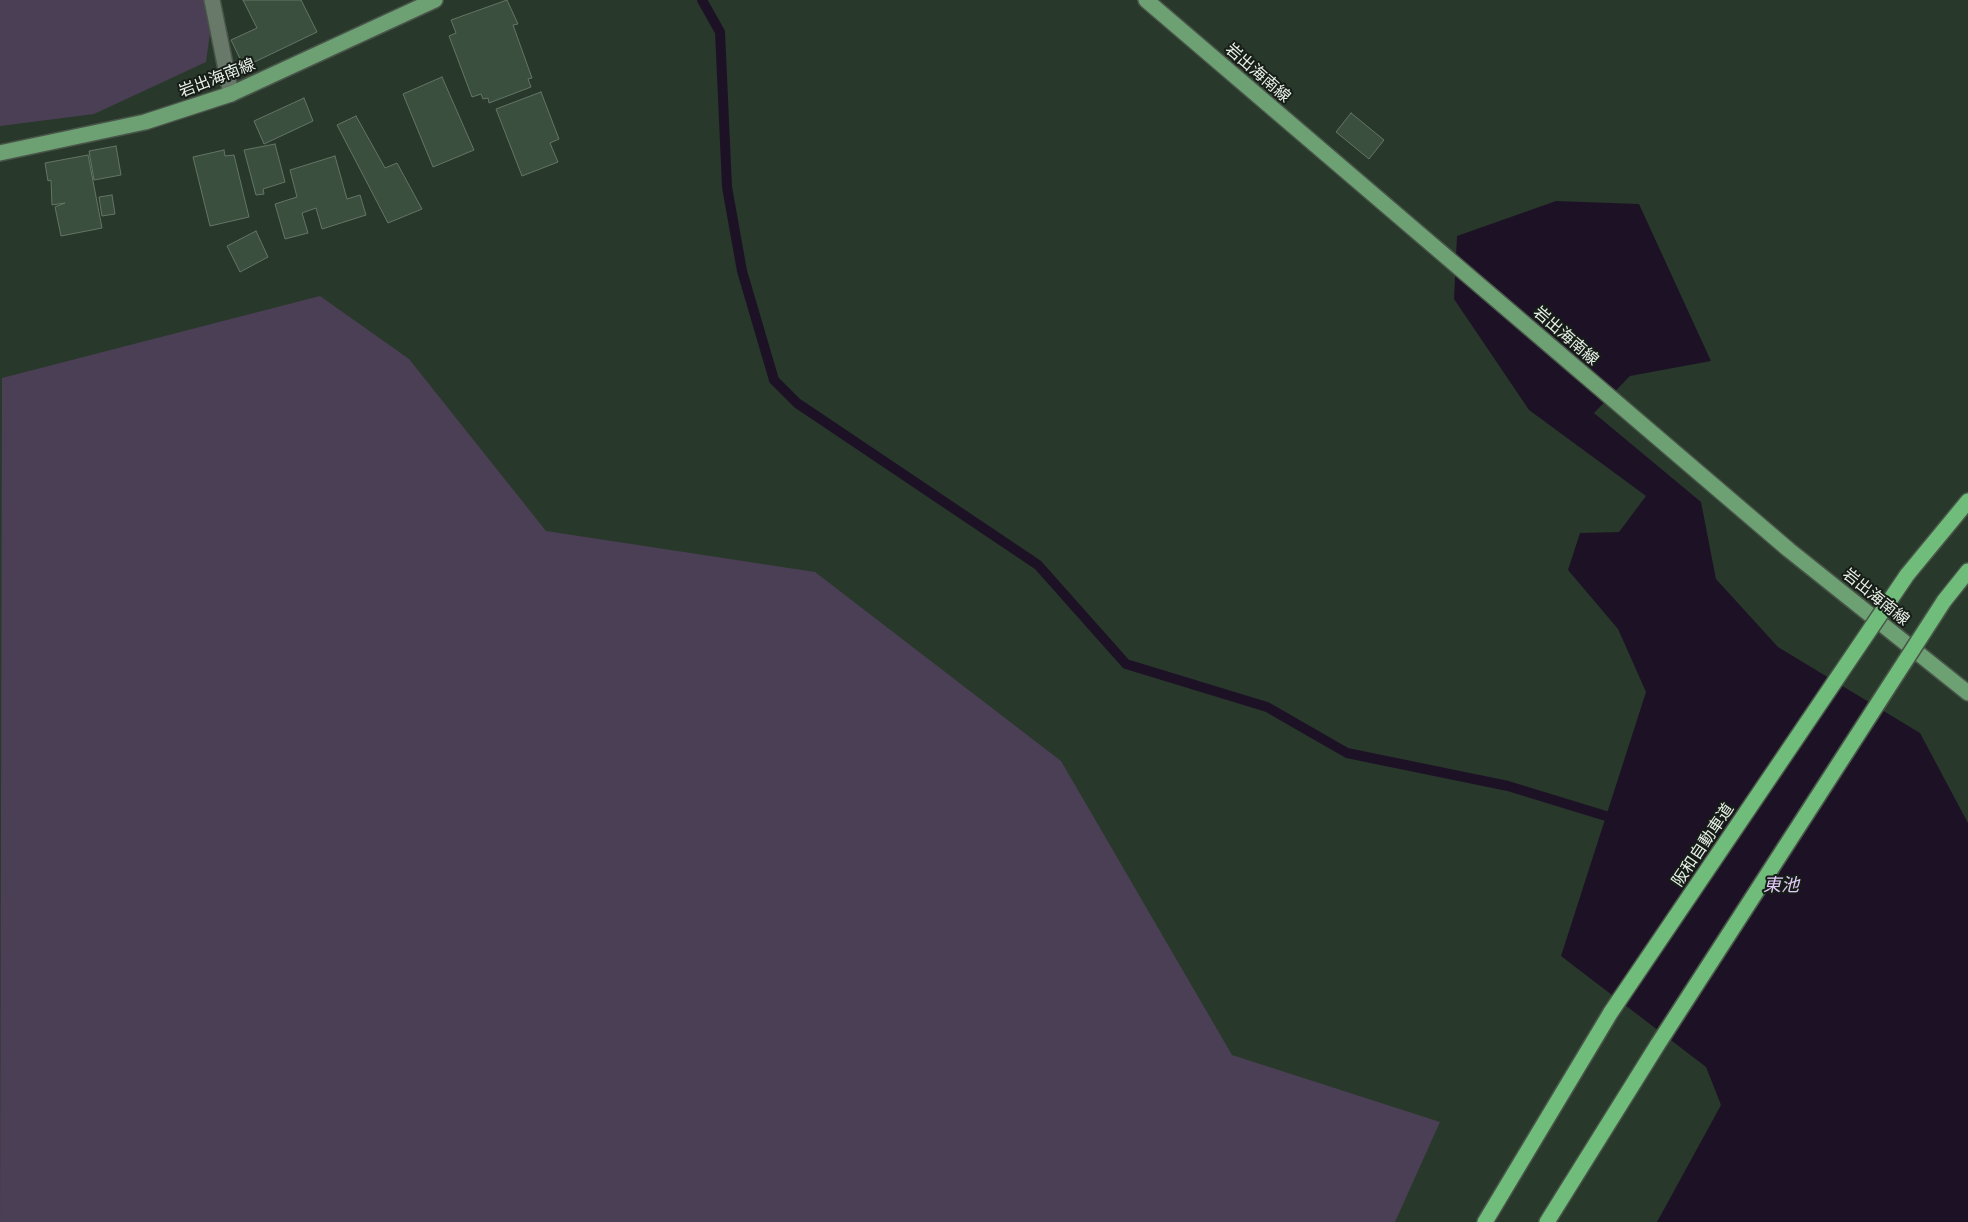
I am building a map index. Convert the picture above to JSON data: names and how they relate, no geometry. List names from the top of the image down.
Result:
{
  "streets": {
    "highway": ["阪和自動車道"],
    "main road": ["岩出海南線"]
  },
  "water": ["東池"]
}
